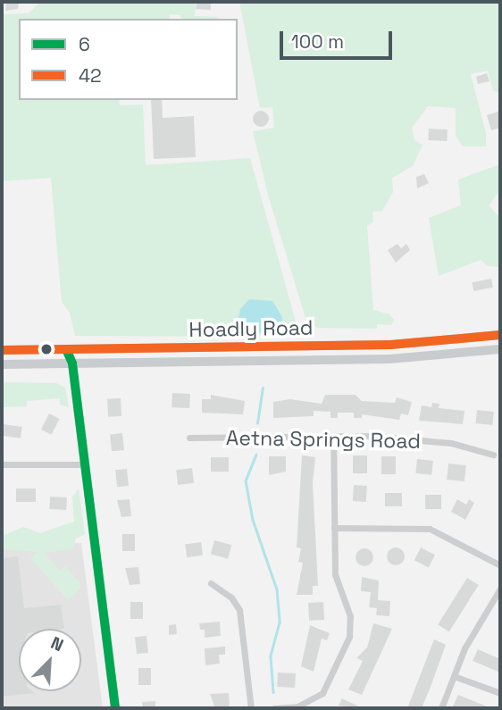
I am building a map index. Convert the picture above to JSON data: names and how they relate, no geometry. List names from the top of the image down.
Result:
{
  "streets": {
    "main road": ["Hoadly Road"],
    "street": ["Aetna Springs Road"]
  },
  "lines": ["transit line 42", "transit line 6"],
  "legend": ["6", "42"],
  "scale_bar": "100 m",
  "north": "top right"
}
